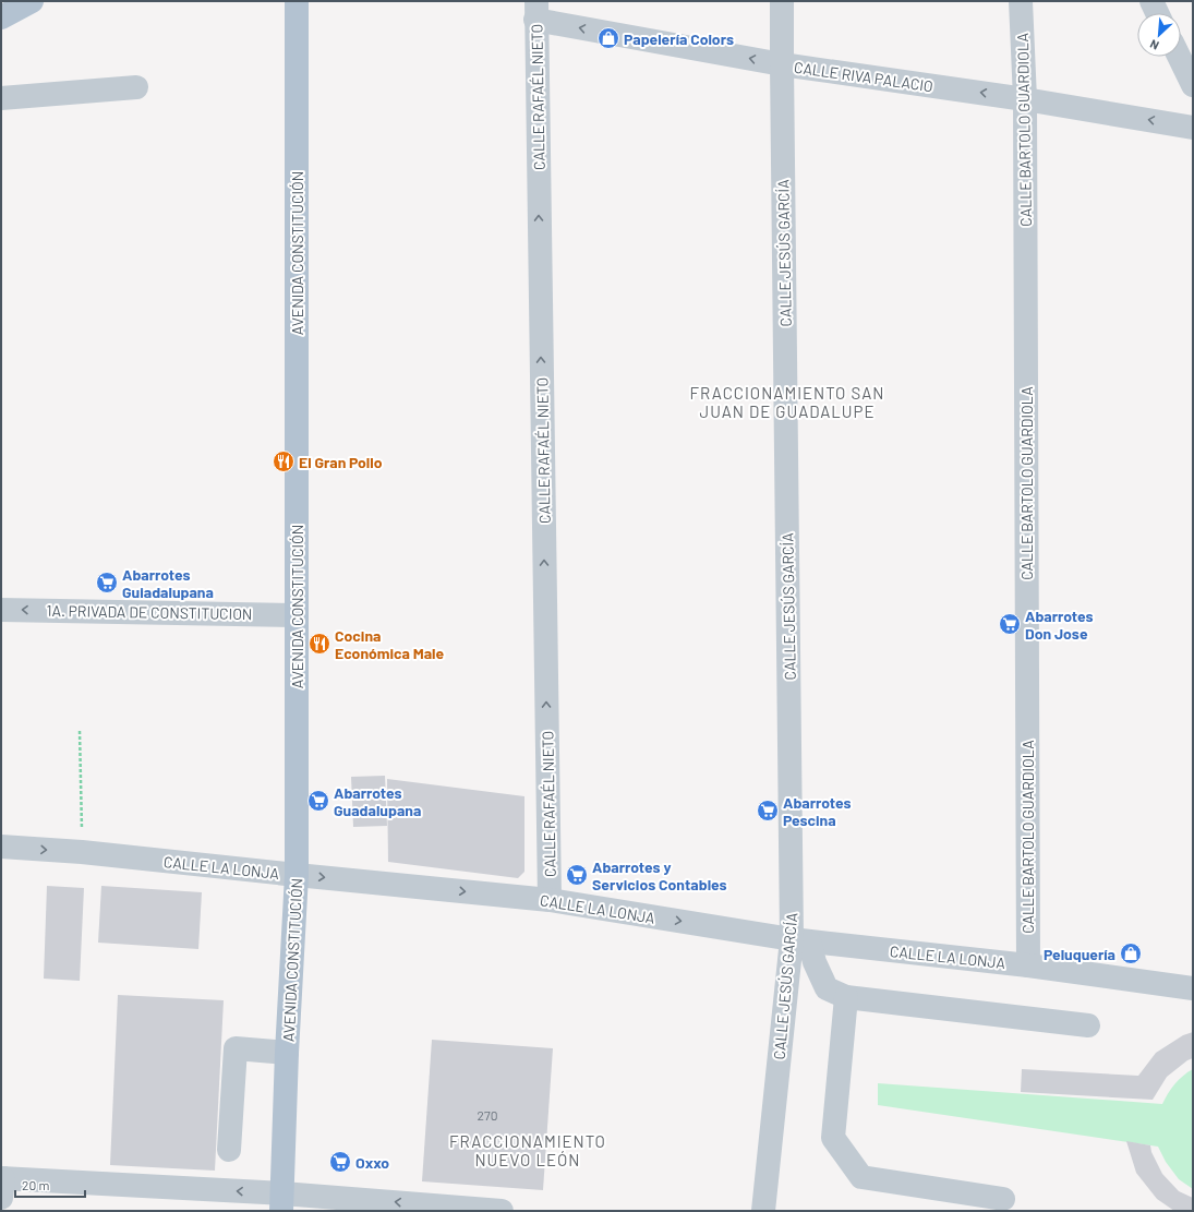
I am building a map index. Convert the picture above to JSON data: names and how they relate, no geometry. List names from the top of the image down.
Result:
{
  "streets": {
    "main road": ["AVENIDA CONSTITUCIÓN"],
    "street": [
      "CALLE RIVA PALACIO",
      "CALLE RAFAÉL NIETO",
      "CALLE BARTOLO GUARDIOLA",
      "CALLE JESÚS GARCÍA",
      "1A. PRIVADA DE CONSTITUCION",
      "CALLE LA LONJA"
    ]
  },
  "crossings": [
    ["CALLE RIVA PALACIO", "CALLE RAFAÉL NIETO"],
    ["CALLE RIVA PALACIO", "CALLE BARTOLO GUARDIOLA"],
    ["CALLE RIVA PALACIO", "CALLE JESÚS GARCÍA"],
    ["CALLE RAFAÉL NIETO", "CALLE LA LONJA"],
    ["CALLE BARTOLO GUARDIOLA", "CALLE LA LONJA"],
    ["AVENIDA CONSTITUCIÓN", "1A. PRIVADA DE CONSTITUCION"],
    ["AVENIDA CONSTITUCIÓN", "CALLE LA LONJA"],
    ["CALLE JESÚS GARCÍA", "CALLE LA LONJA"]
  ],
  "one_way": [
    "CALLE RIVA PALACIO",
    "CALLE RAFAÉL NIETO",
    "1A. PRIVADA DE CONSTITUCION",
    "CALLE LA LONJA"
  ],
  "districts": ["FRACCIONAMIENTO SAN JUAN DE GUADALUPE", "FRACCIONAMIENTO NUEVO LEÓN"],
  "places": {
    "shop": ["Papelería Colors", "Peluquería"],
    "restaurant": ["El Gran Pollo", "Cocina Económica Male"],
    "supermarket": [
      "Abarrotes Guiadalupana",
      "Abarrotes Don Jose",
      "Abarrotes Guadalupana",
      "Abarrotes Pescina",
      "Abarrotes y Servicios Contables",
      "Oxxo"
    ]
  },
  "house_numbers": ["270"],
  "scale_bar": "20 m",
  "north": "bottom left"
}
